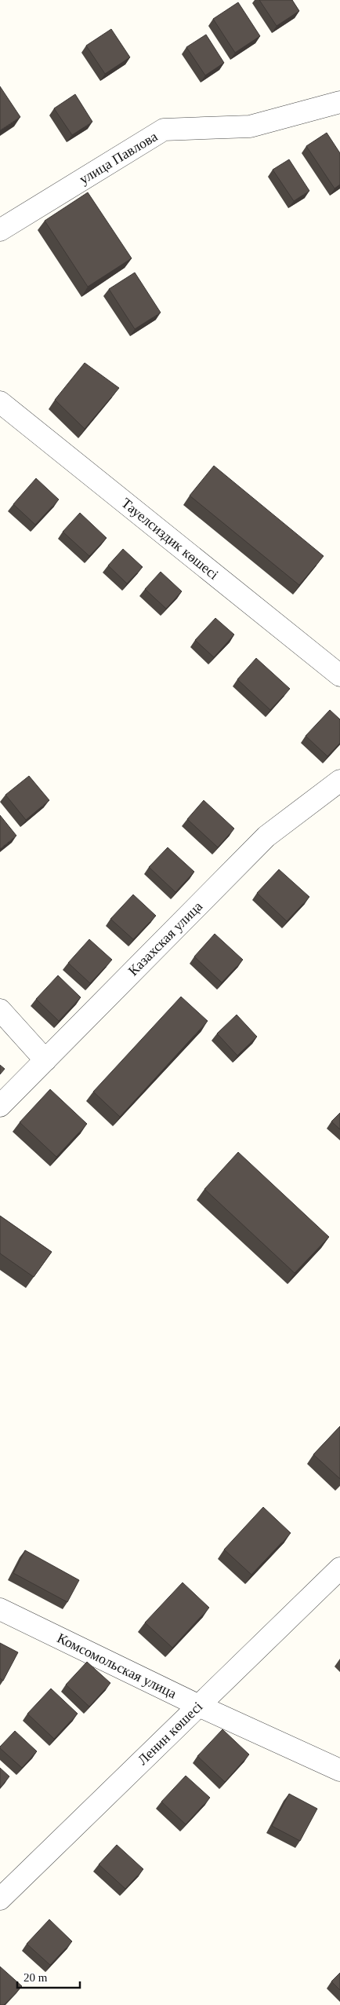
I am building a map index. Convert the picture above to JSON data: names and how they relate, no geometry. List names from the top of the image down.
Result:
{
  "streets": {
    "street": [
      "улица Павлова",
      "Тауелсиздик көшесі",
      "Казахская улица",
      "Комсомольская улица",
      "Ленин көшесі"
    ]
  },
  "crossings": [
    ["Комсомольская улица", "Ленин көшесі"]
  ],
  "scale_bar": "20 m"
}
